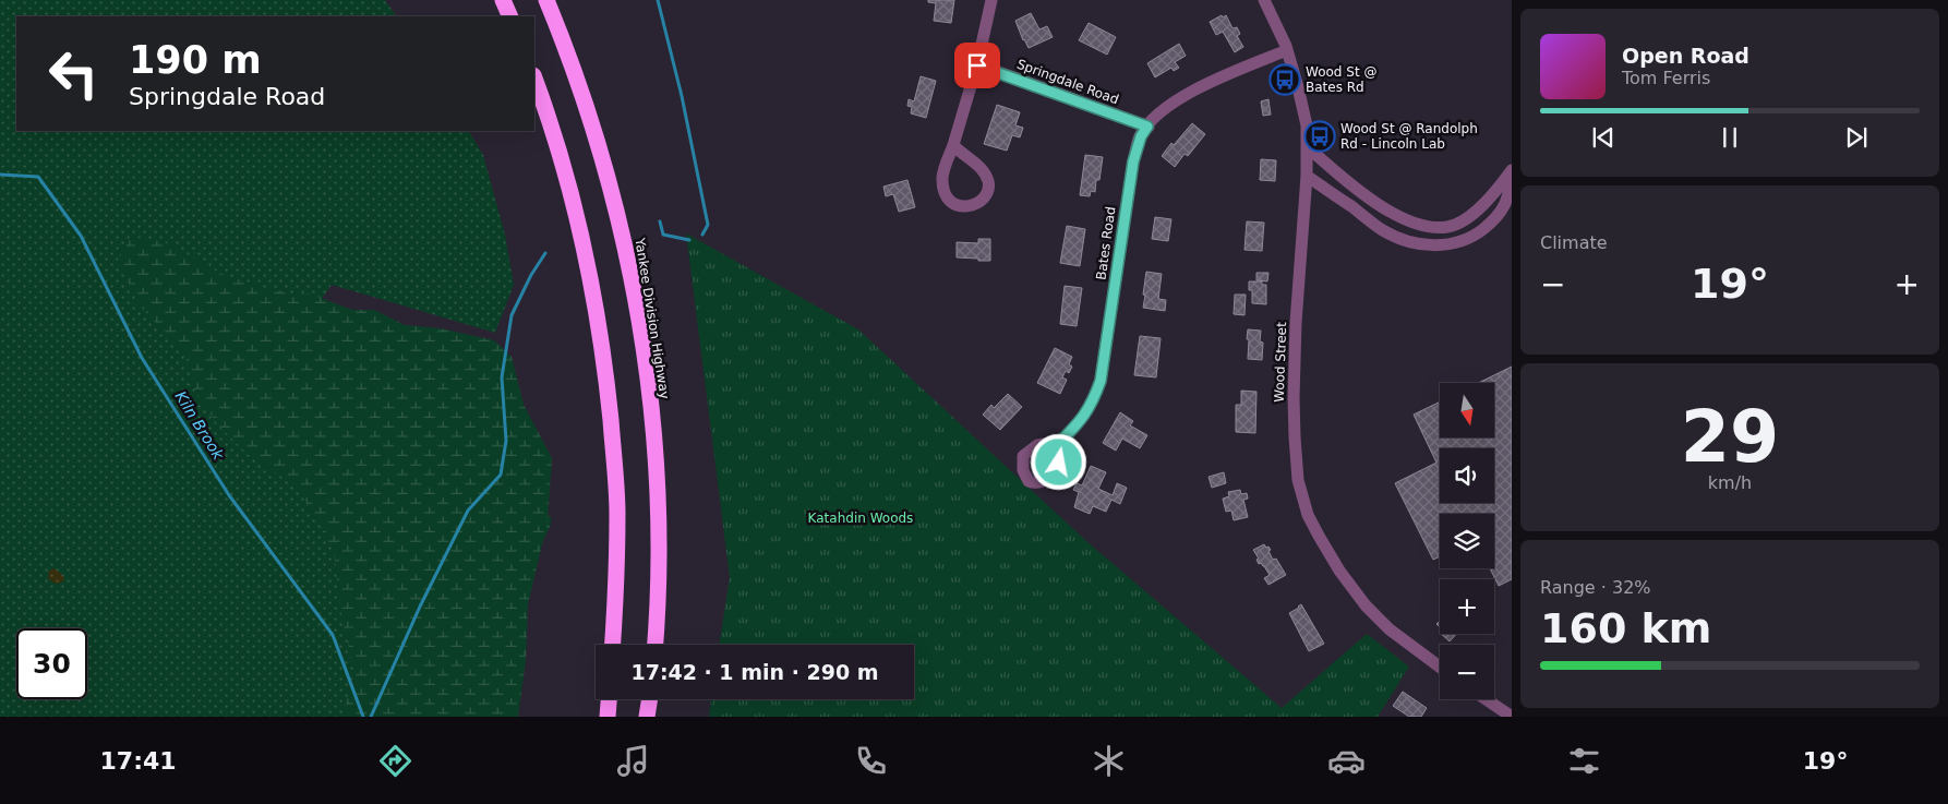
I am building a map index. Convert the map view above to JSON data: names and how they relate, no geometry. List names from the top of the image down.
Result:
{
  "streets": {
    "highway": ["Yankee Division Highway"],
    "street": ["Springdale Road", "Bates Road", "Wood Street"]
  },
  "crossings": [
    ["Springdale Road", "Bates Road"],
    ["Bates Road", "Wood Street"]
  ],
  "water": ["Kiln Brook"],
  "parks": ["Katahdin Woods"],
  "places": {
    "bus stop": ["Wood St @ Bates Rd", "Wood St @ Randolph Rd - Lincoln Lab"]
  },
  "north": "bottom",
  "page": {
    "turn": ["190 m", "Springdale Road"],
    "song": ["Open Road", "Tom Ferris"],
    "tile": [
      "Climate",
      ["29", "km/h"],
      ["Range · 32%", "160 km"]
    ],
    "heat": ["−", "19°", "+"],
    "map_buttons": ["+", "−"],
    "limit": "30",
    "trip": "17:42 · 1 min · 290 m",
    "tabs": ["17:41", "19°"]
  }
}
